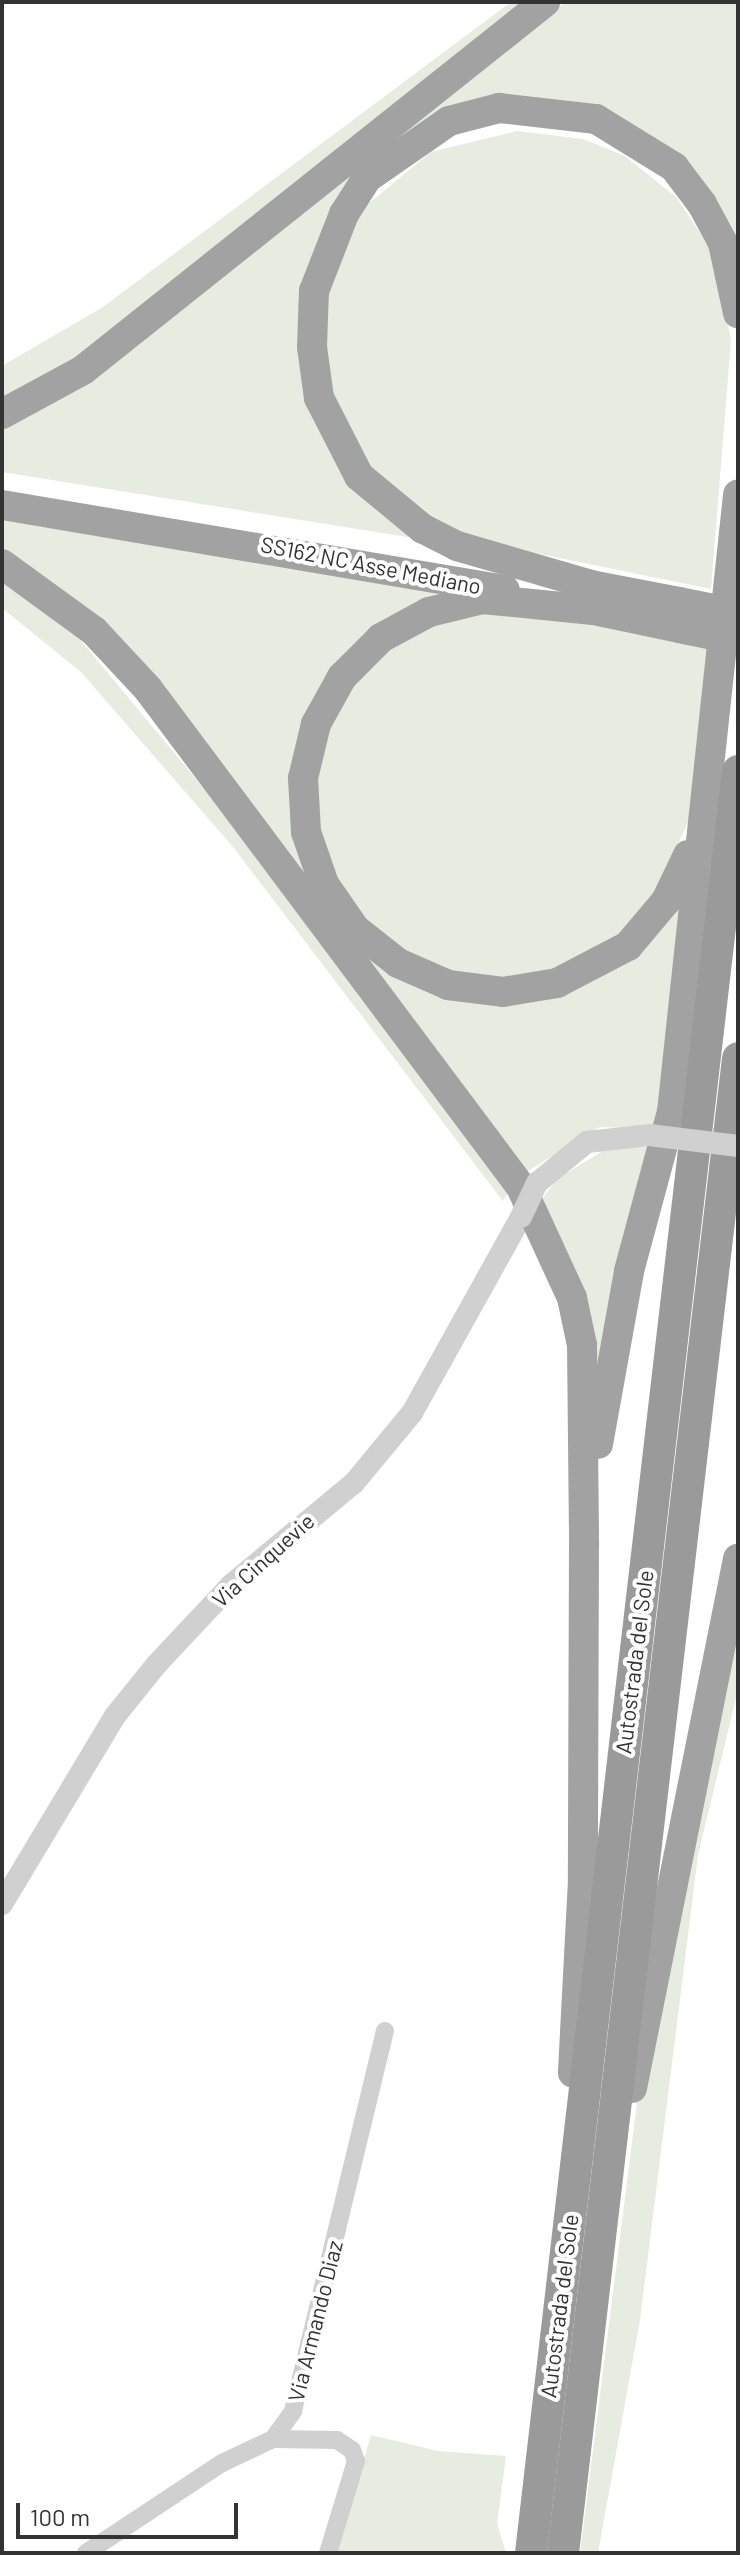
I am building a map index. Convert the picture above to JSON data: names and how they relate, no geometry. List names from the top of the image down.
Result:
{
  "streets": {
    "highway": ["SS162 NC Asse Mediano", "Autostrada del Sole"],
    "street": ["Via Cinquevie", "Via Armando Diaz"]
  },
  "scale_bar": "100 m"
}
